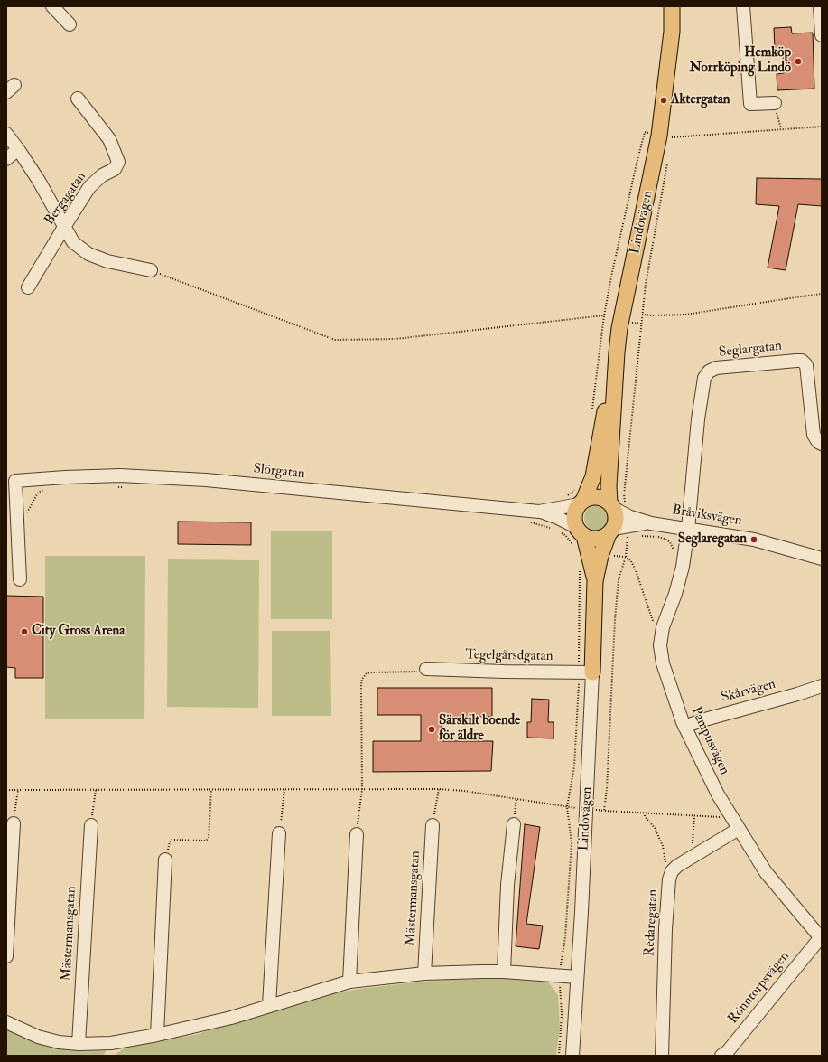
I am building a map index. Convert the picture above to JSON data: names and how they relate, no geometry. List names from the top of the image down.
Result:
{
  "streets": {
    "main road": ["Lindövägen"],
    "street": [
      "Bergagatan",
      "Seglargatan",
      "Slörgatan",
      "Bråviksvägen",
      "Tegelgårsdgatan",
      "Skårvägen",
      "Pampusvägen",
      "Mästermansgatan",
      "Redaregatan",
      "Rönntorpsvägen"
    ]
  },
  "crossings": [
    ["Lindövägen", "Slörgatan"],
    ["Lindövägen", "Bråviksvägen"],
    ["Lindövägen", "Tegelgårsdgatan"],
    ["Seglargatan", "Bråviksvägen"],
    ["Seglargatan", "Pampusvägen"],
    ["Slörgatan", "Bråviksvägen"],
    ["Bråviksvägen", "Pampusvägen"],
    ["Skårvägen", "Pampusvägen"],
    ["Pampusvägen", "Rönntorpsvägen"]
  ],
  "places": [
    "Hemköp Norrköping Lindö",
    "Aktergatan",
    "Seglaregatan",
    "City Gross Arena",
    "Särskilt boende för äldre"
  ]
}
